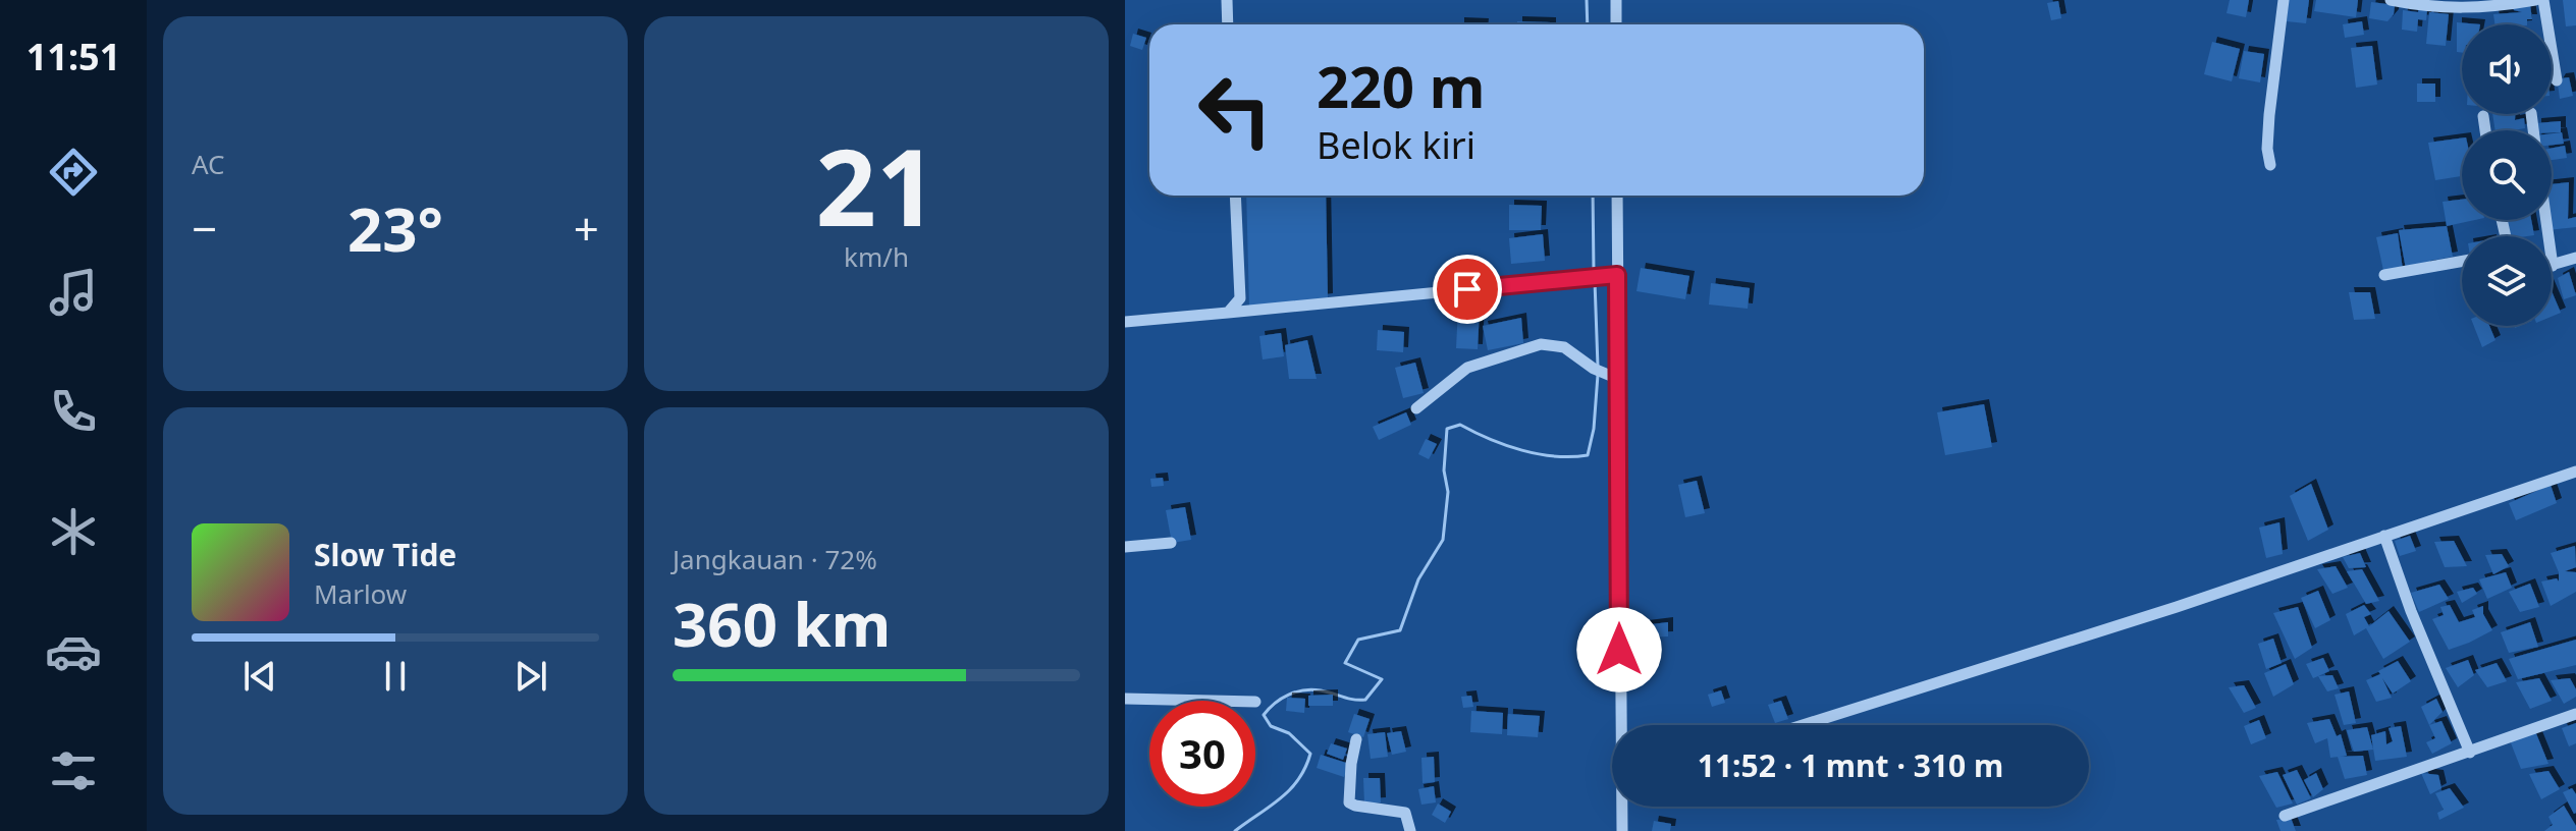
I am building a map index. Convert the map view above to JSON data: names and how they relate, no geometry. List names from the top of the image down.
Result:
{
  "page": {
    "tabs": "11:51",
    "tile": [
      "AC",
      ["21", "km/h"],
      ["Jangkauan · 72%", "360 km"]
    ],
    "turn": ["220 m", "Belok kiri"],
    "heat": ["−", "23°", "+"],
    "song": ["Slow Tide", "Marlow"],
    "limit": "30",
    "trip": "11:52 · 1 mnt · 310 m"
  }
}
